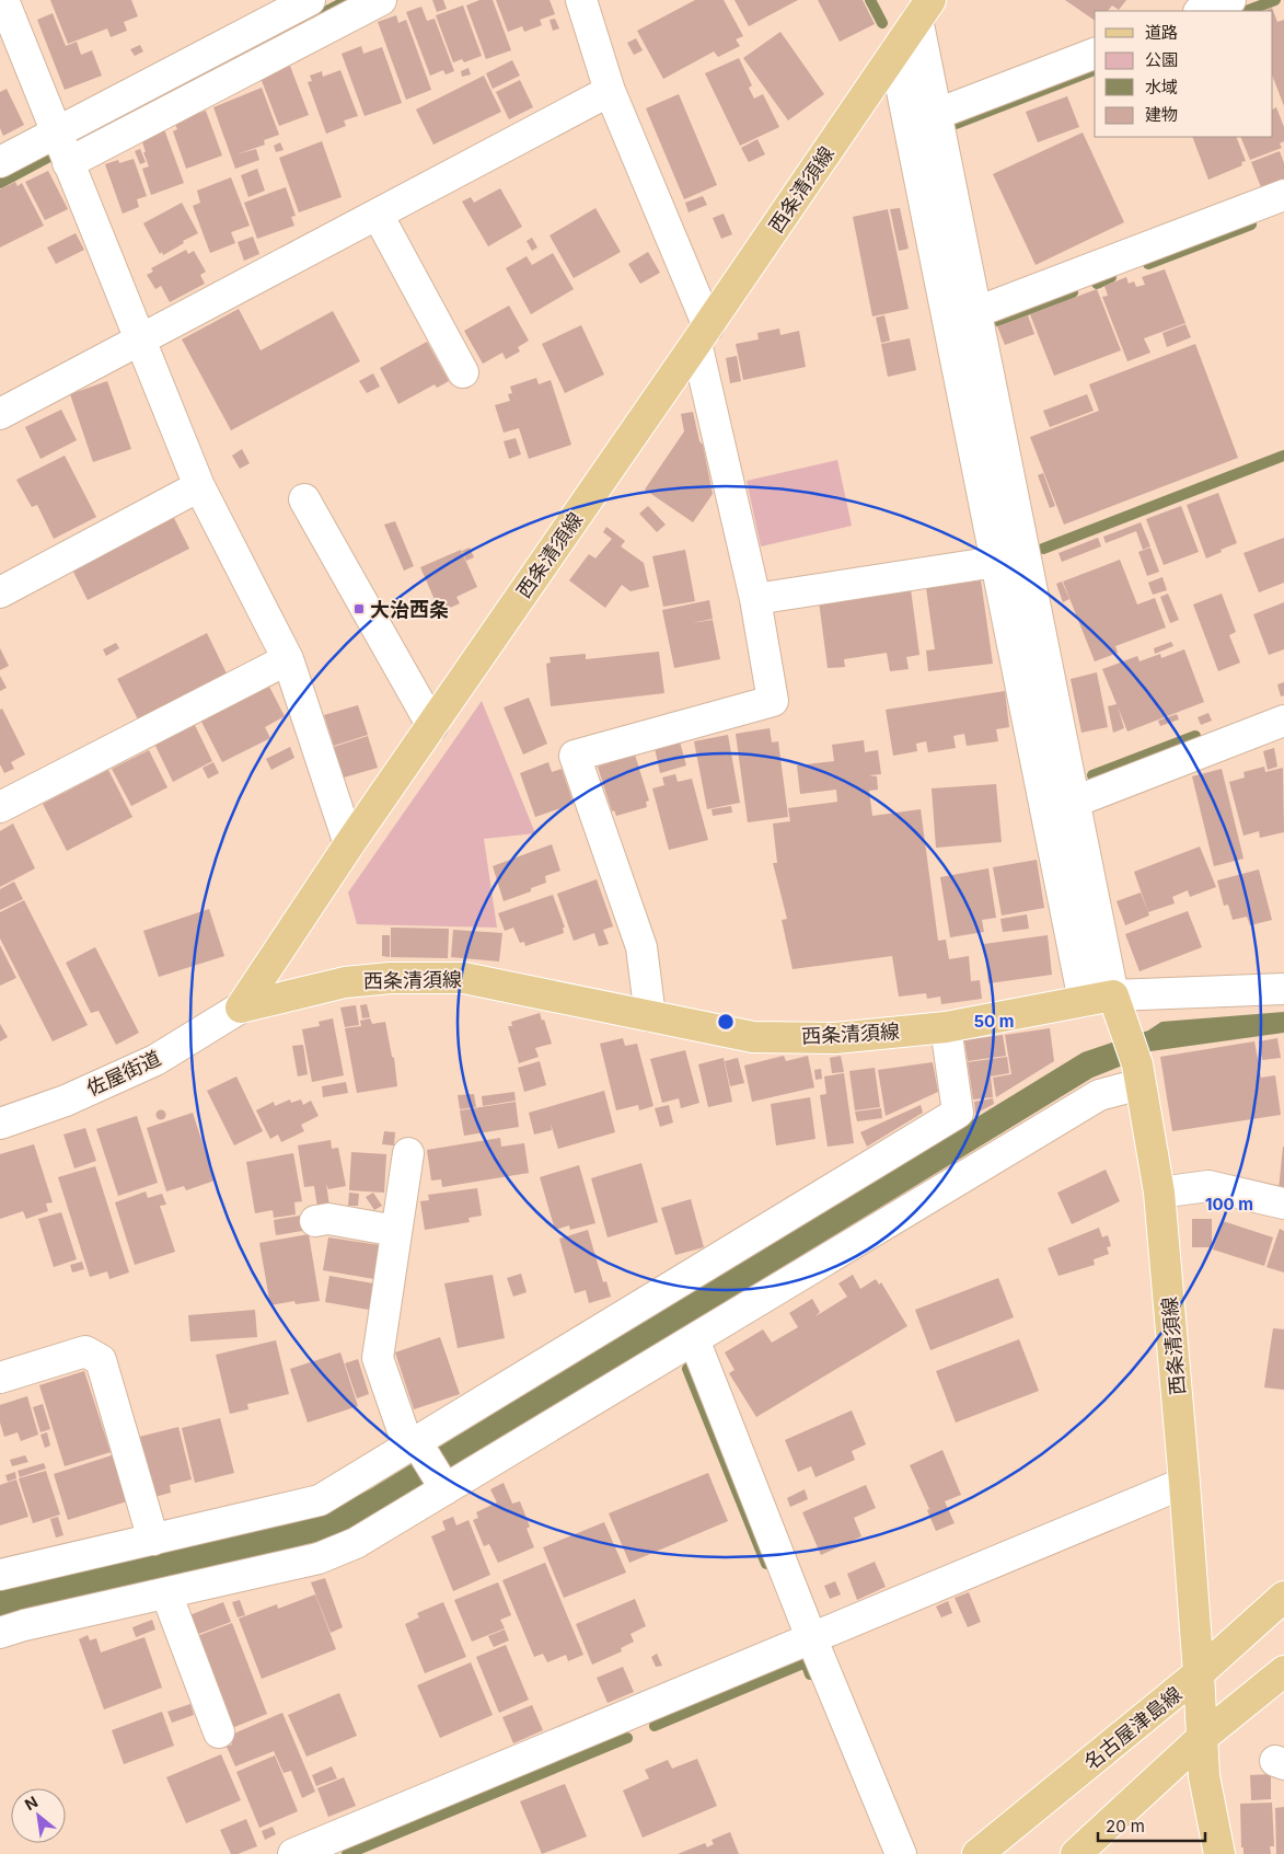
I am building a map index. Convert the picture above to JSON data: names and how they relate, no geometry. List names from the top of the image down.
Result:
{
  "streets": {
    "main road": ["西条清須線", "名古屋津島線"],
    "street": ["佐屋街道"]
  },
  "crossings": [
    ["西条清須線", "佐屋街道"],
    ["西条清須線", "名古屋津島線"]
  ],
  "places": {
    "transit": ["大治西条"]
  },
  "legend": [
    "道路",
    "公園",
    "水域",
    "建物"
  ],
  "scale_bar": "20 m",
  "north": "top left",
  "rings": ["50 m", "100 m"]
}
